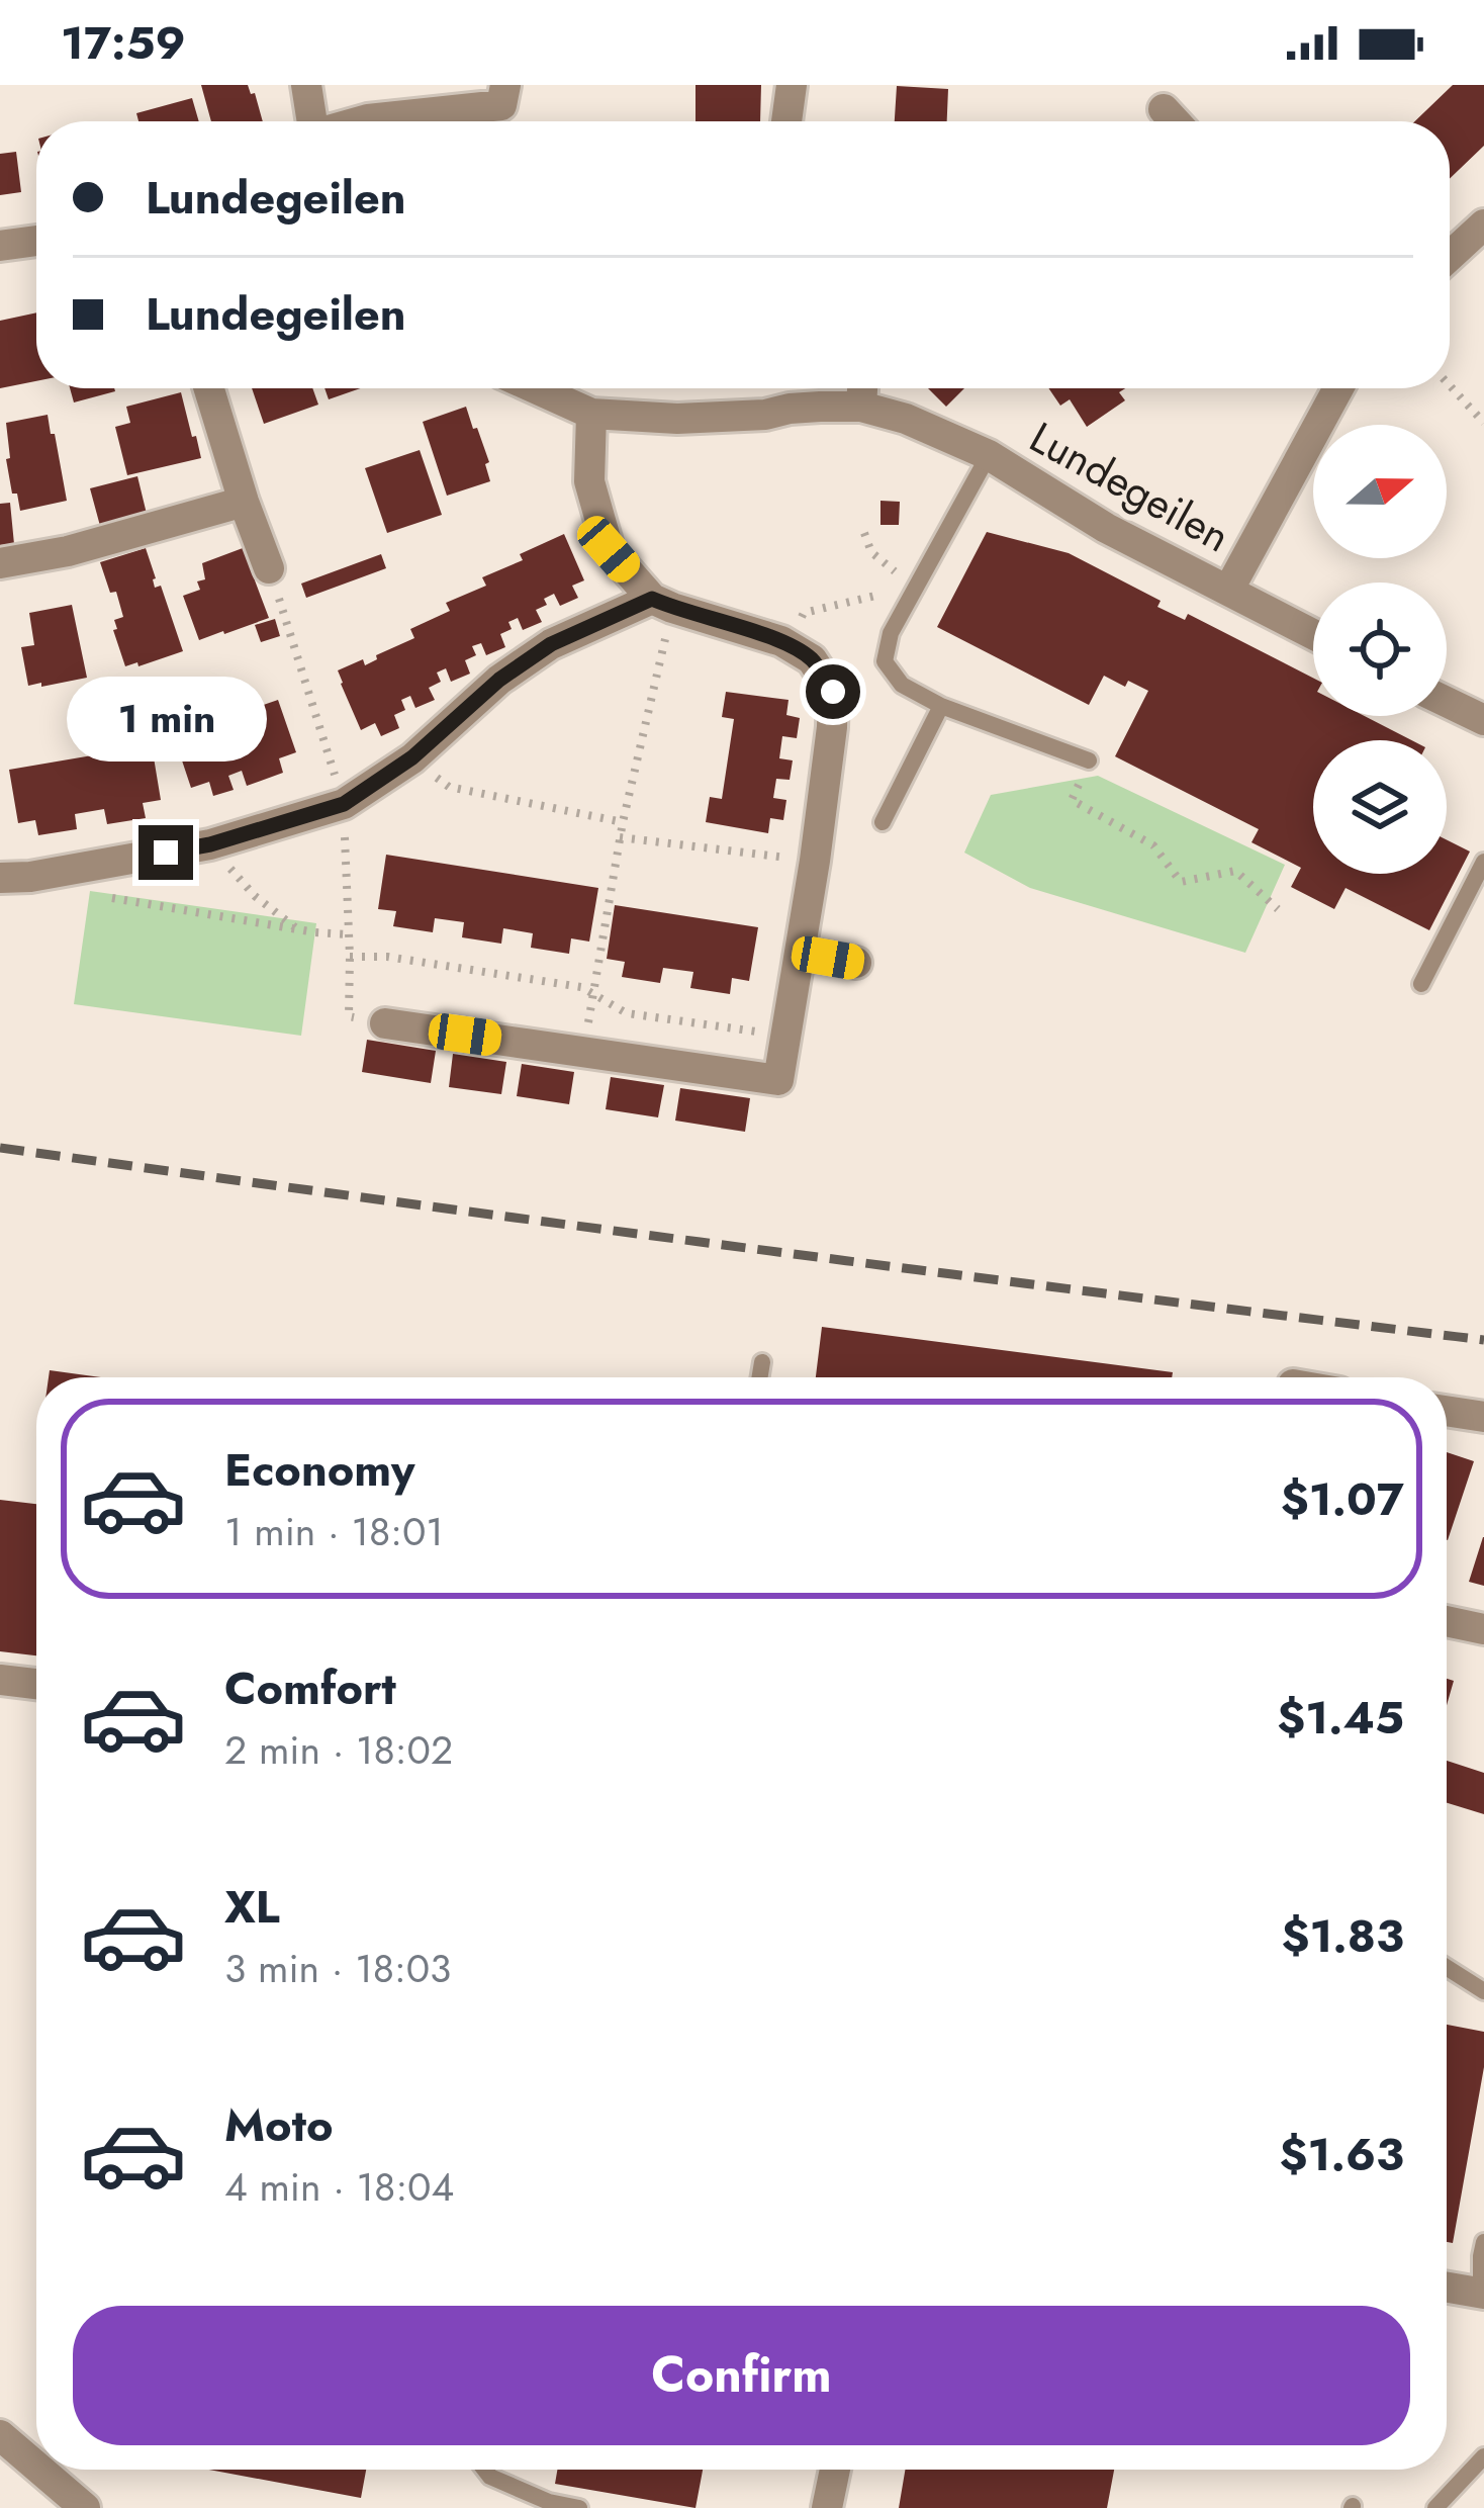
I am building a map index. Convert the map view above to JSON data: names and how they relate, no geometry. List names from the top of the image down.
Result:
{
  "streets": {
    "street": ["Lundegeilen"]
  },
  "north": "right",
  "page": {
    "status": "17:59",
    "banner": ["Lundegeilen", "Lundegeilen"],
    "bubble": "1 min",
    "list": [
      {
        "name": "Economy",
        "note": "1 min · 18:01",
        "value": "$1.07"
      },
      {
        "name": "Comfort",
        "note": "2 min · 18:02",
        "value": "$1.45"
      },
      {
        "name": "XL",
        "note": "3 min · 18:03",
        "value": "$1.83"
      },
      {
        "name": "Moto",
        "note": "4 min · 18:04",
        "value": "$1.63"
      }
    ],
    "buttons": "Confirm"
  }
}
